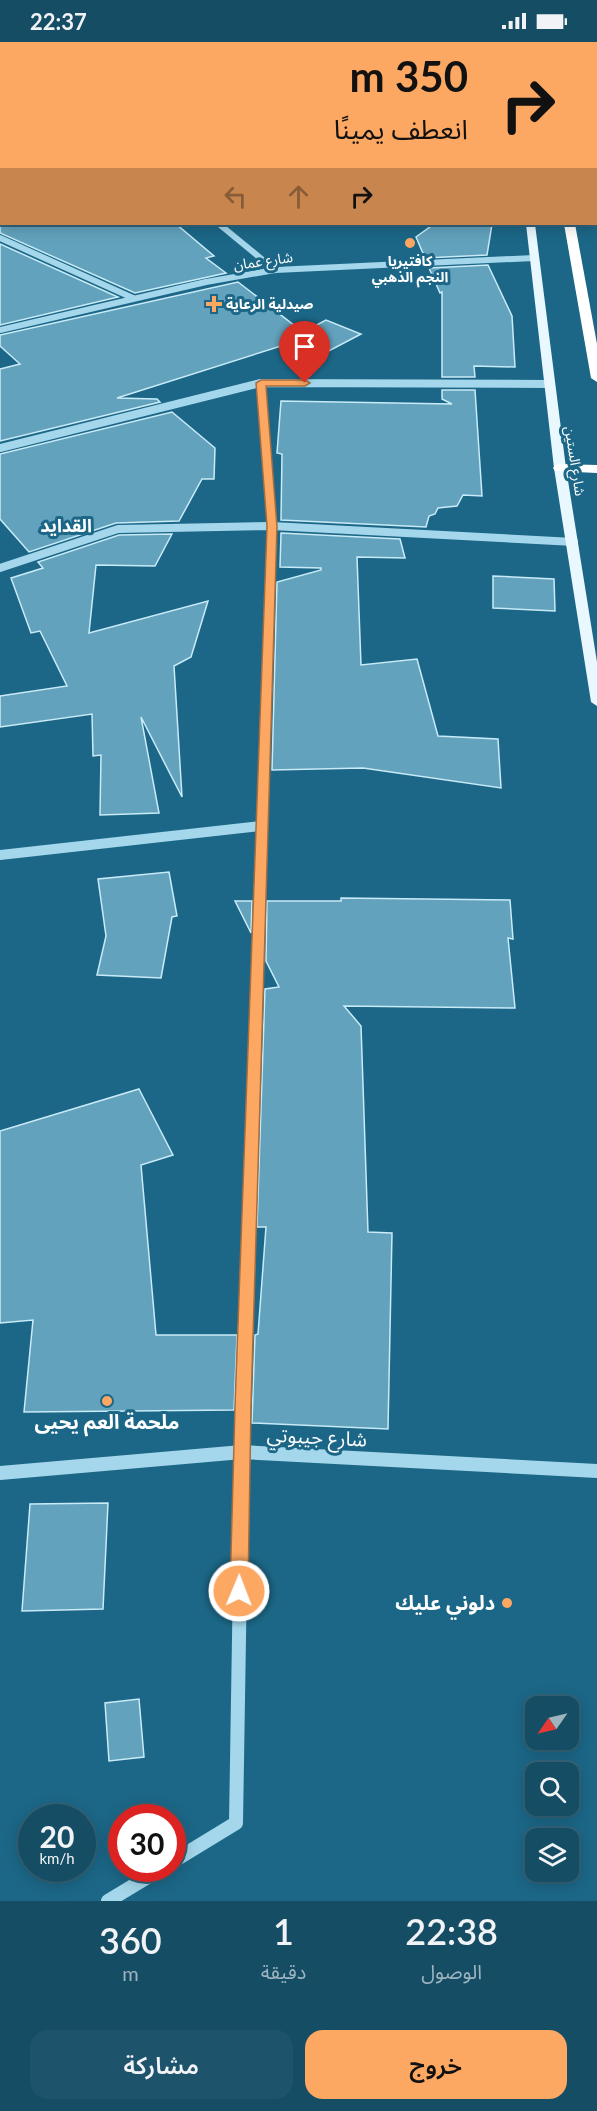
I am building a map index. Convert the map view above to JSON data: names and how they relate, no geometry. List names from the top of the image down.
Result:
{
  "streets": {
    "main road": ["شارع الستين"],
    "street": ["شارع عمان", "شارع جيبوتي"]
  },
  "crossings": [
    ["شارع عمان", "شارع الستين"]
  ],
  "districts": ["القدايد"],
  "places": {
    "other": ["كافتيريا النجم الذهبي", "ملحمة العم يحيى", "دلوني عليك"],
    "health": ["صيدلية الرعاية"]
  },
  "north": "bottom left",
  "page": {
    "status": "22:37",
    "turn": ["350 m", "انعطف يمينًا"],
    "speed": "20 km/h",
    "limit": "30",
    "eta": [
      "22:38",
      "الوصول",
      "1",
      "دقيقة",
      "360",
      "m"
    ],
    "buttons": ["خروج", "مشاركة"]
  }
}
